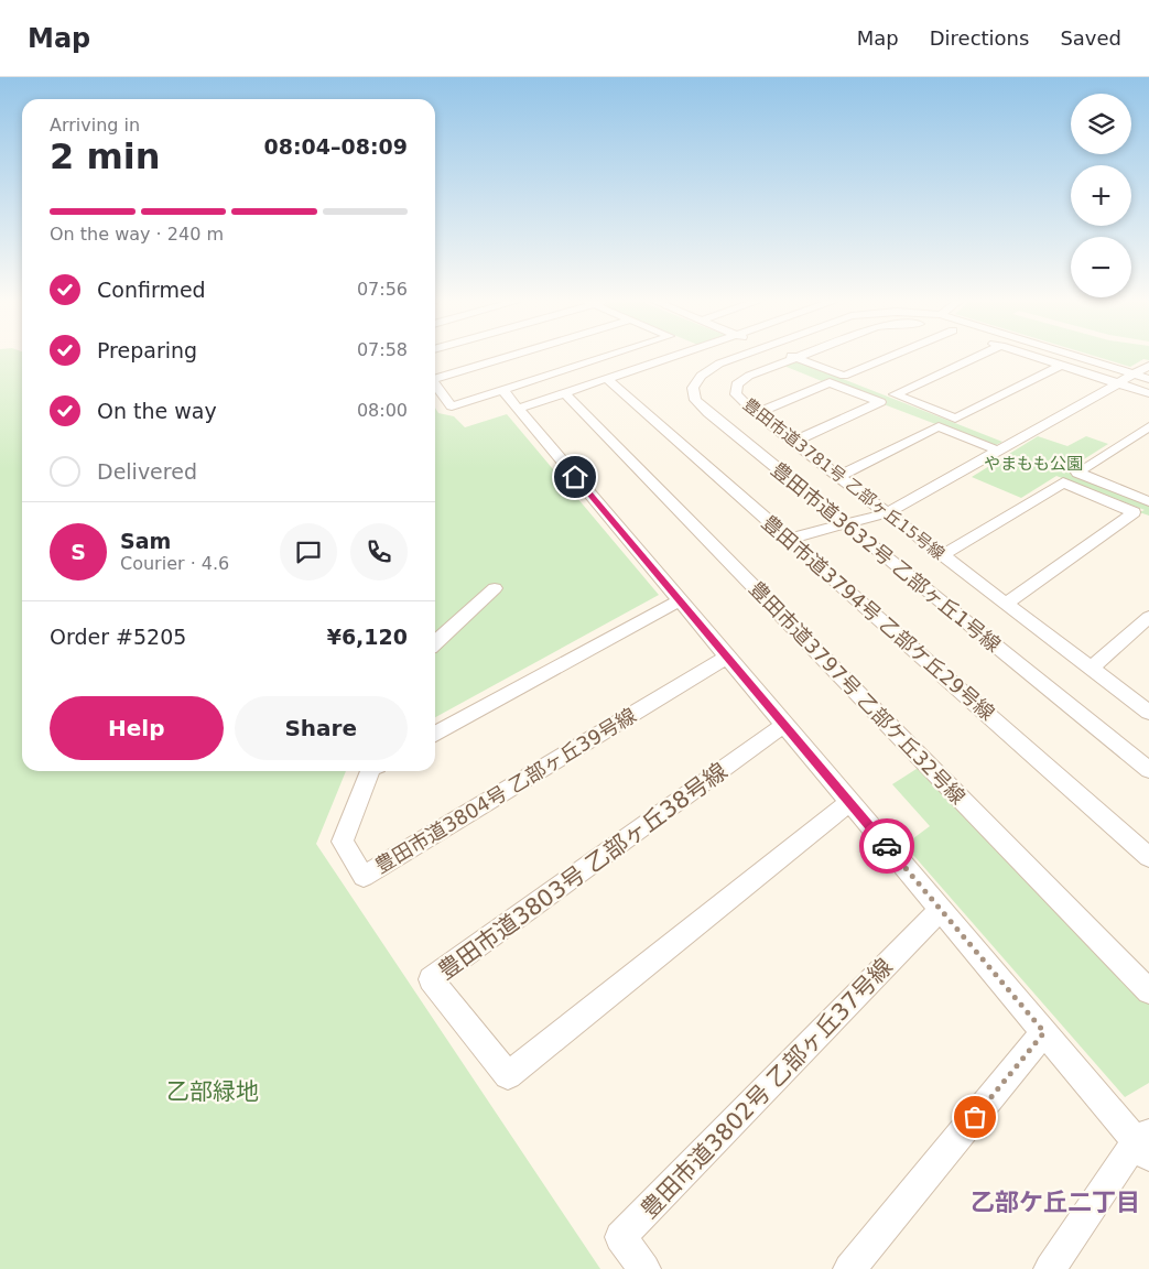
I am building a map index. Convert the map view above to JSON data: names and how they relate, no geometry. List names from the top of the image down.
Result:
{
  "streets": {
    "street": [
      "豊田市道3781号 乙部ヶ丘15号線",
      "豊田市道3632号 乙部ヶ丘1号線",
      "豊田市道3794号 乙部ケ丘29号線",
      "豊田市道3797号 乙部ケ丘32号線",
      "豊田市道3804号 乙部ヶ丘39号線",
      "豊田市道3803号 乙部ヶ丘38号線",
      "豊田市道3802号 乙部ヶ丘37号線"
    ]
  },
  "districts": ["乙部ケ丘二丁目"],
  "parks": ["やまもも公園", "乙部緑地"],
  "page": {
    "header": "Map",
    "nav": ["Map", "Directions", "Saved"],
    "map_buttons": ["+", "−"],
    "heading": ["2 min", "Arriving in", "08:04–08:09"],
    "panel": [
      "Sam",
      "Courier · 4.6",
      "Order #5205",
      "¥6,120"
    ],
    "bar": "On the way · 240 m",
    "list": [
      ["Confirmed", "07:56"],
      ["Preparing", "07:58"],
      ["On the way", "08:00"],
      "Delivered"
    ],
    "round": "S",
    "buttons": ["Help", "Share"]
  }
}
